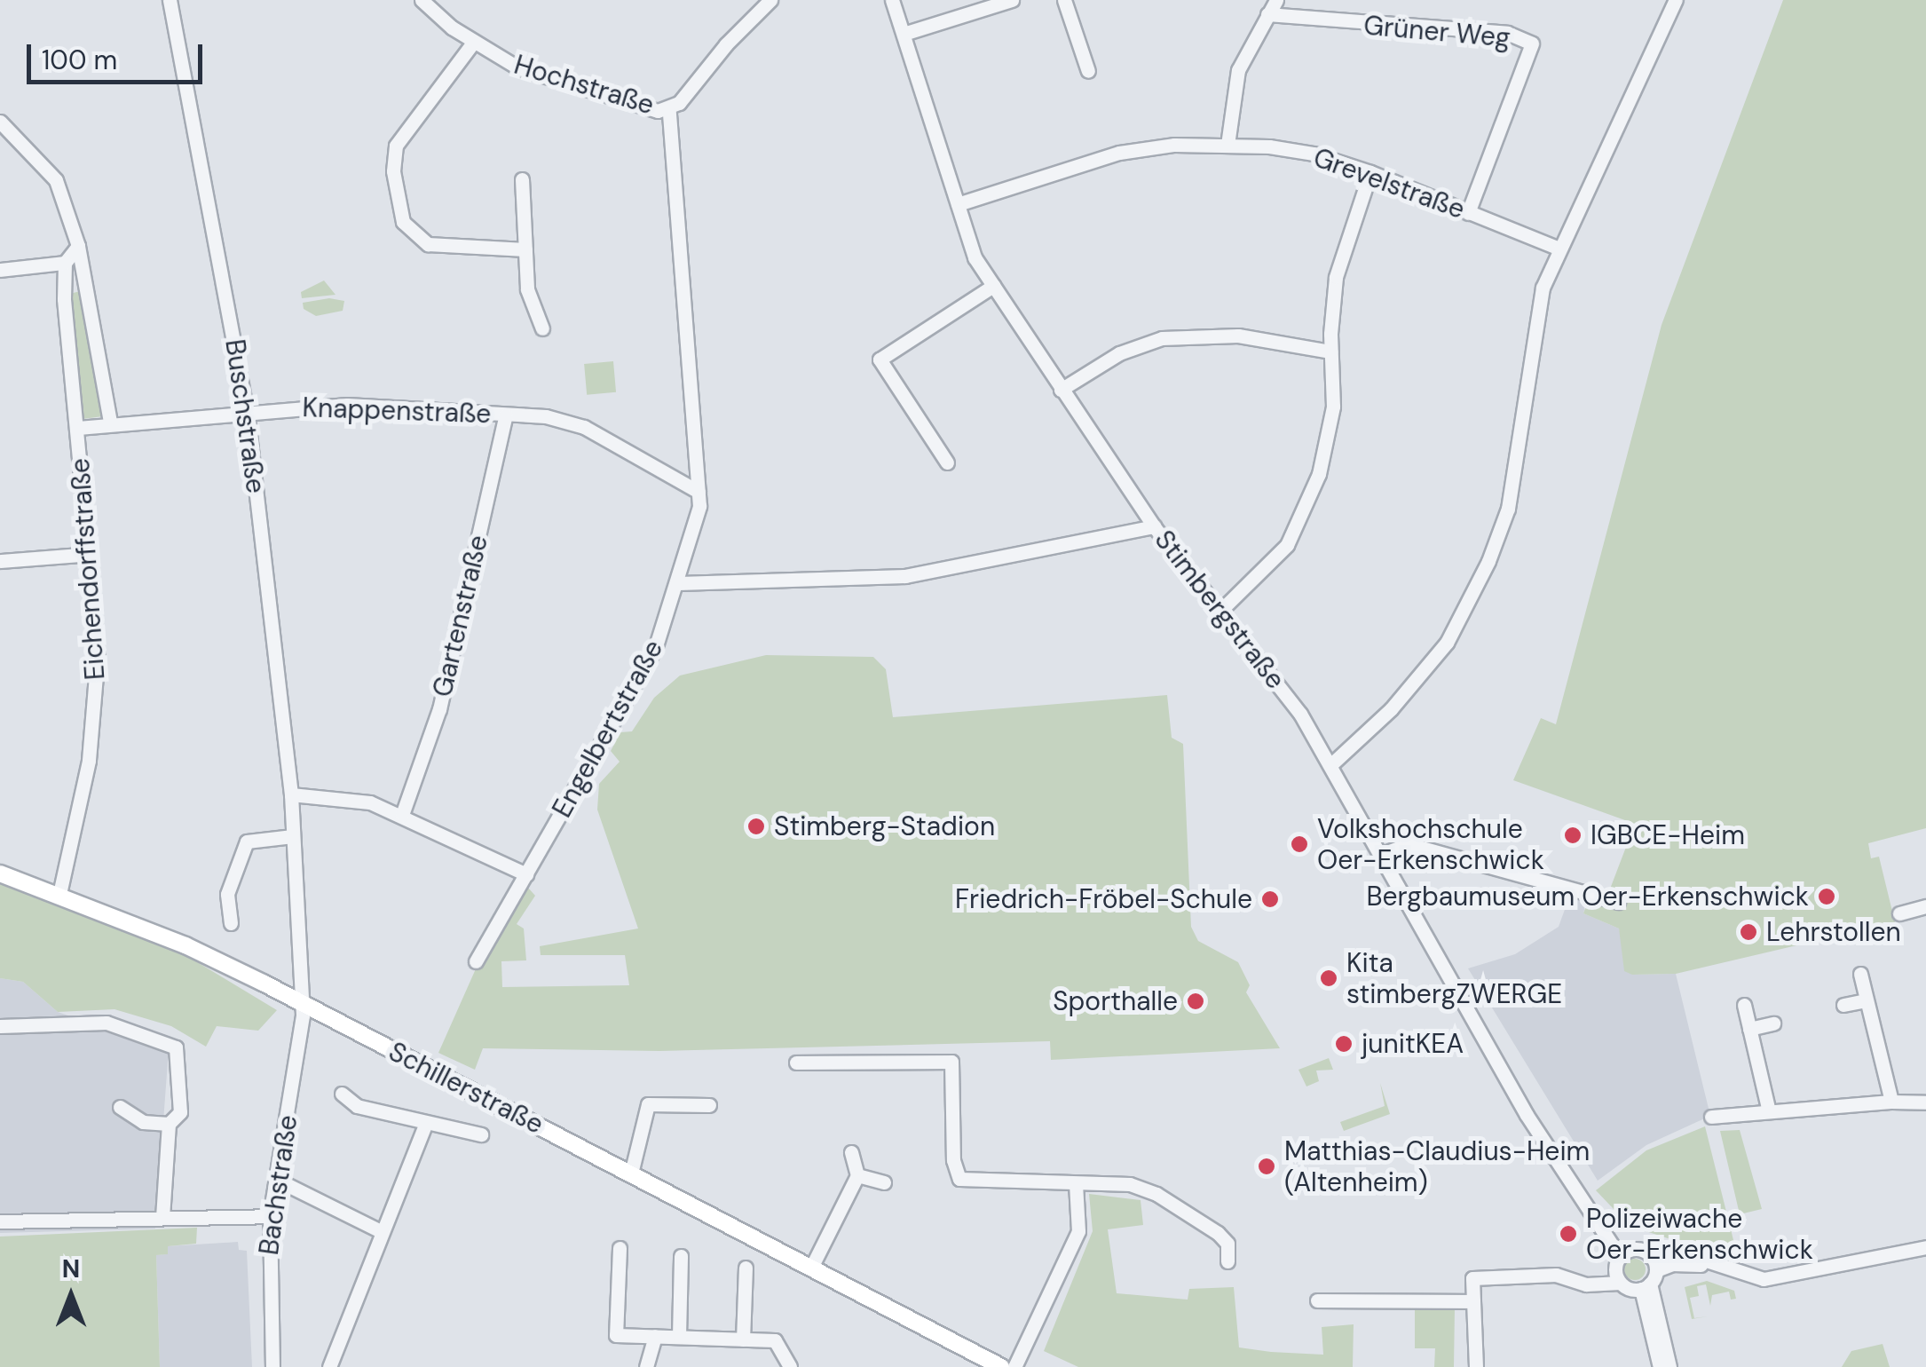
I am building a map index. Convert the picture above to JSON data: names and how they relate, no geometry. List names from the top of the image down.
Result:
{
  "streets": {
    "main road": ["Schillerstraße"],
    "street": [
      "Grüner Weg",
      "Hochstraße",
      "Grevelstraße",
      "Knappenstraße",
      "Buschstraße",
      "Eichendorffstraße",
      "Stimbergstraße",
      "Gartenstraße",
      "Engelbertstraße",
      "Bachstraße"
    ]
  },
  "crossings": [
    ["Grüner Weg", "Grevelstraße"],
    ["Hochstraße", "Engelbertstraße"],
    ["Grevelstraße", "Stimbergstraße"],
    ["Knappenstraße", "Buschstraße"],
    ["Knappenstraße", "Eichendorffstraße"],
    ["Knappenstraße", "Gartenstraße"],
    ["Knappenstraße", "Engelbertstraße"],
    ["Buschstraße", "Schillerstraße"],
    ["Buschstraße", "Bachstraße"],
    ["Eichendorffstraße", "Schillerstraße"],
    ["Schillerstraße", "Bachstraße"]
  ],
  "places": [
    "Stimberg-Stadion",
    "IGBCE-Heim",
    "Volkshochschule Oer-Erkenschwick",
    "Bergbaumuseum Oer-Erkenschwick",
    "Friedrich-Fröbel-Schule",
    "Lehrstollen",
    "Kita stimbergZWERGE",
    "Sporthalle",
    "junitKEA",
    "Matthias-Claudius-Heim (Altenheim)",
    "Polizeiwache Oer-Erkenschwick"
  ],
  "scale_bar": "100 m",
  "north": "top"
}
